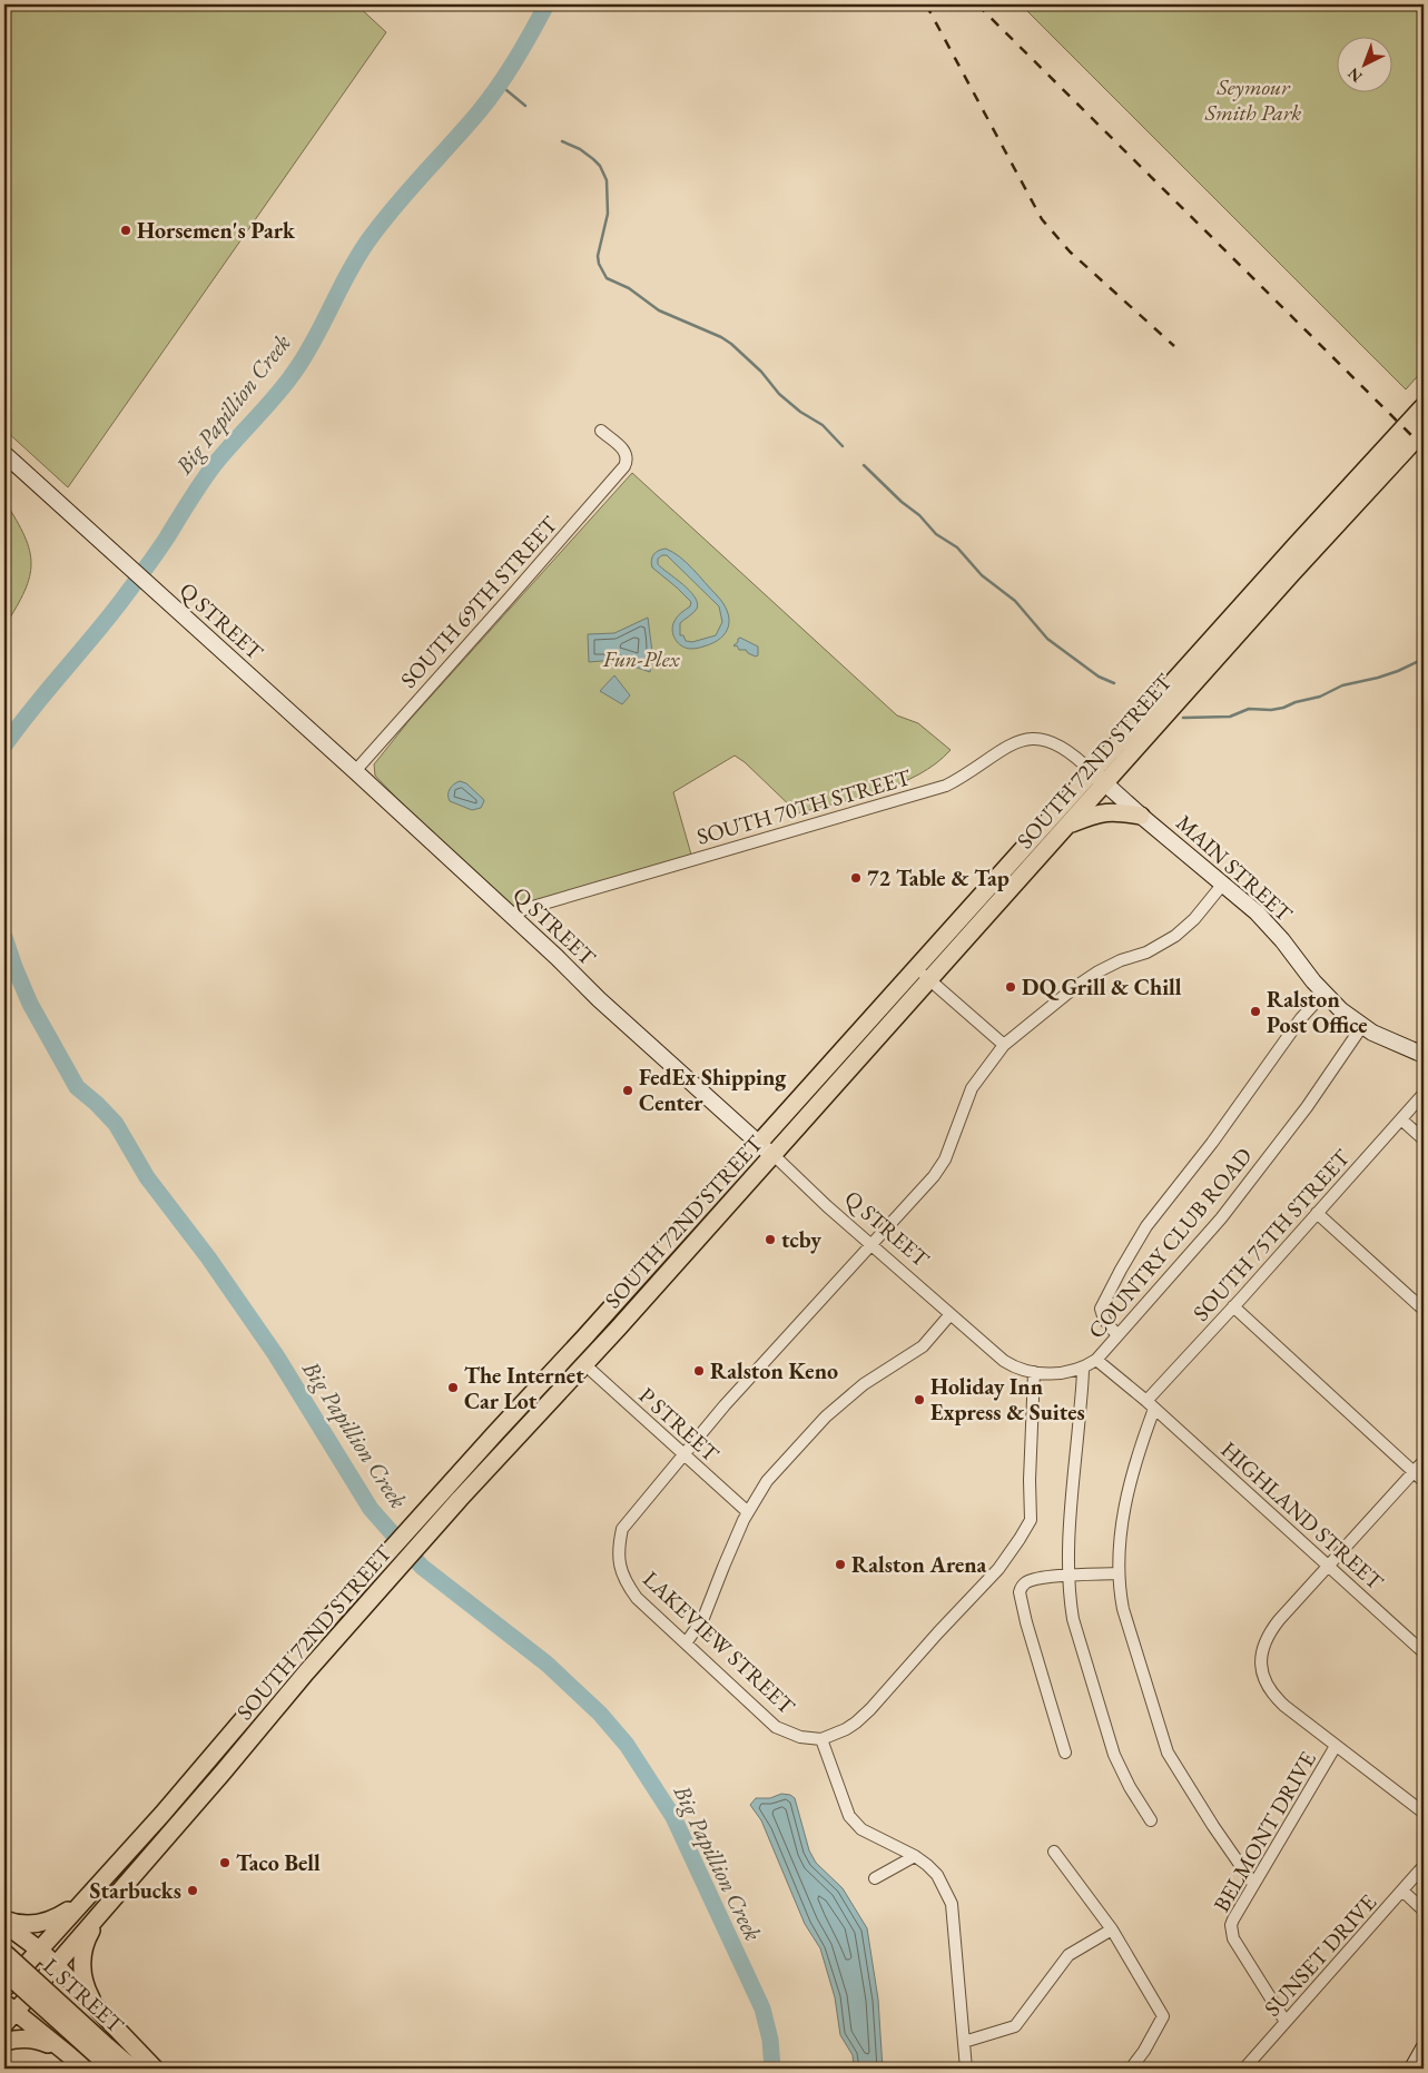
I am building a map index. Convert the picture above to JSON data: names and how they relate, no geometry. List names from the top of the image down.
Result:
{
  "streets": {
    "main road": [
      "Q STREET",
      "SOUTH 72ND STREET",
      "MAIN STREET",
      "L STREET"
    ],
    "street": [
      "SOUTH 69TH STREET",
      "SOUTH 70TH STREET",
      "SOUTH 75TH STREET",
      "COUNTRY CLUB ROAD",
      "P STREET",
      "HIGHLAND STREET",
      "LAKEVIEW STREET",
      "BELMONT DRIVE",
      "SUNSET DRIVE"
    ]
  },
  "crossings": [
    ["SOUTH 69TH STREET", "Q STREET"],
    ["Q STREET", "SOUTH 72ND STREET"],
    ["Q STREET", "SOUTH 70TH STREET"],
    ["Q STREET", "COUNTRY CLUB ROAD"],
    ["SOUTH 72ND STREET", "SOUTH 70TH STREET"],
    ["SOUTH 72ND STREET", "MAIN STREET"],
    ["SOUTH 72ND STREET", "P STREET"],
    ["SOUTH 70TH STREET", "MAIN STREET"],
    ["MAIN STREET", "COUNTRY CLUB ROAD"],
    ["SOUTH 75TH STREET", "COUNTRY CLUB ROAD"],
    ["SOUTH 75TH STREET", "HIGHLAND STREET"],
    ["COUNTRY CLUB ROAD", "HIGHLAND STREET"],
    ["P STREET", "LAKEVIEW STREET"],
    ["BELMONT DRIVE", "SUNSET DRIVE"]
  ],
  "water": ["Big Papillion Creek"],
  "parks": ["Seymour Smith Park", "Fun-Plex"],
  "places": [
    "Horsemen's Park",
    "72 Table & Tap",
    "DQ Grill & Chill",
    "Ralston Post Office",
    "FedEx Shipping Center",
    "tcby",
    "Ralston Keno",
    "The Internet Car Lot",
    "Holiday Inn Express & Suites",
    "Ralston Arena",
    "Taco Bell",
    "Starbucks"
  ],
  "north": "bottom left"
}
